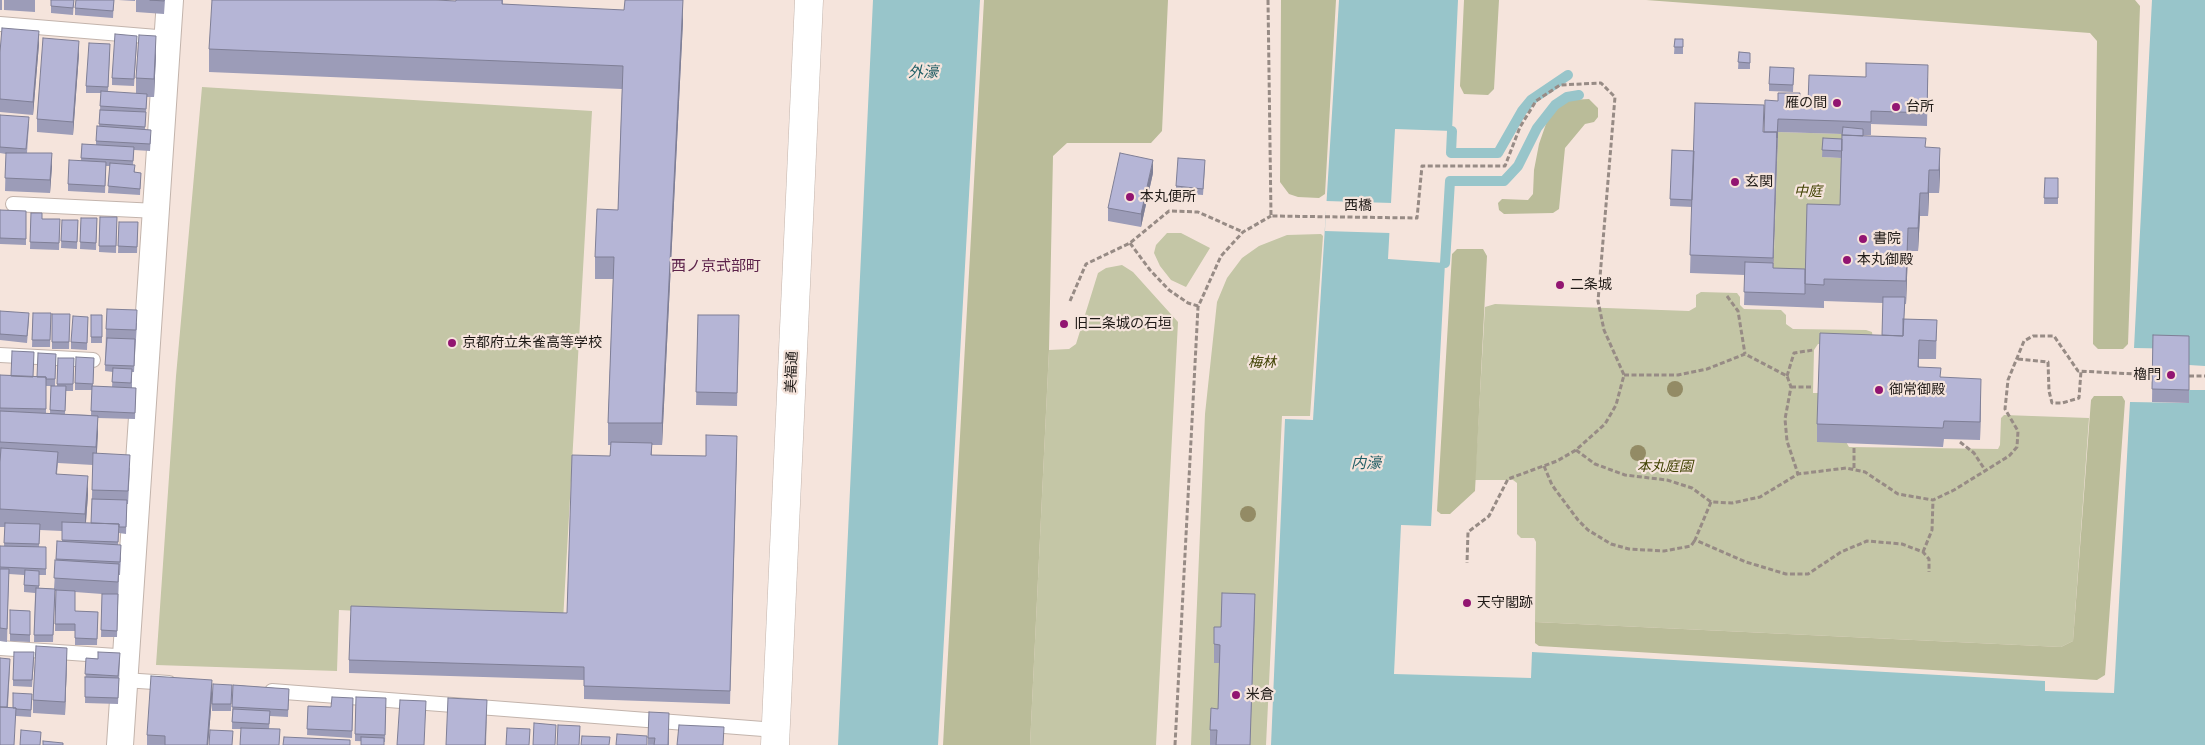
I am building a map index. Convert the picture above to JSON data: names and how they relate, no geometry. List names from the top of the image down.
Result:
{
  "streets": {
    "street": ["美福通"],
    "path": ["西橋"]
  },
  "districts": ["西ノ京式部町"],
  "water": ["外濠", "内濠"],
  "parks": ["中庭", "梅林", "本丸庭園"],
  "places": [
    "雁の間",
    "台所",
    "玄関",
    "本丸便所",
    "書院",
    "本丸御殿",
    "二条城",
    "旧二条城の石垣",
    "京都府立朱雀高等学校",
    "櫓門",
    "御常御殿",
    "天守閣跡",
    "米倉"
  ]
}
